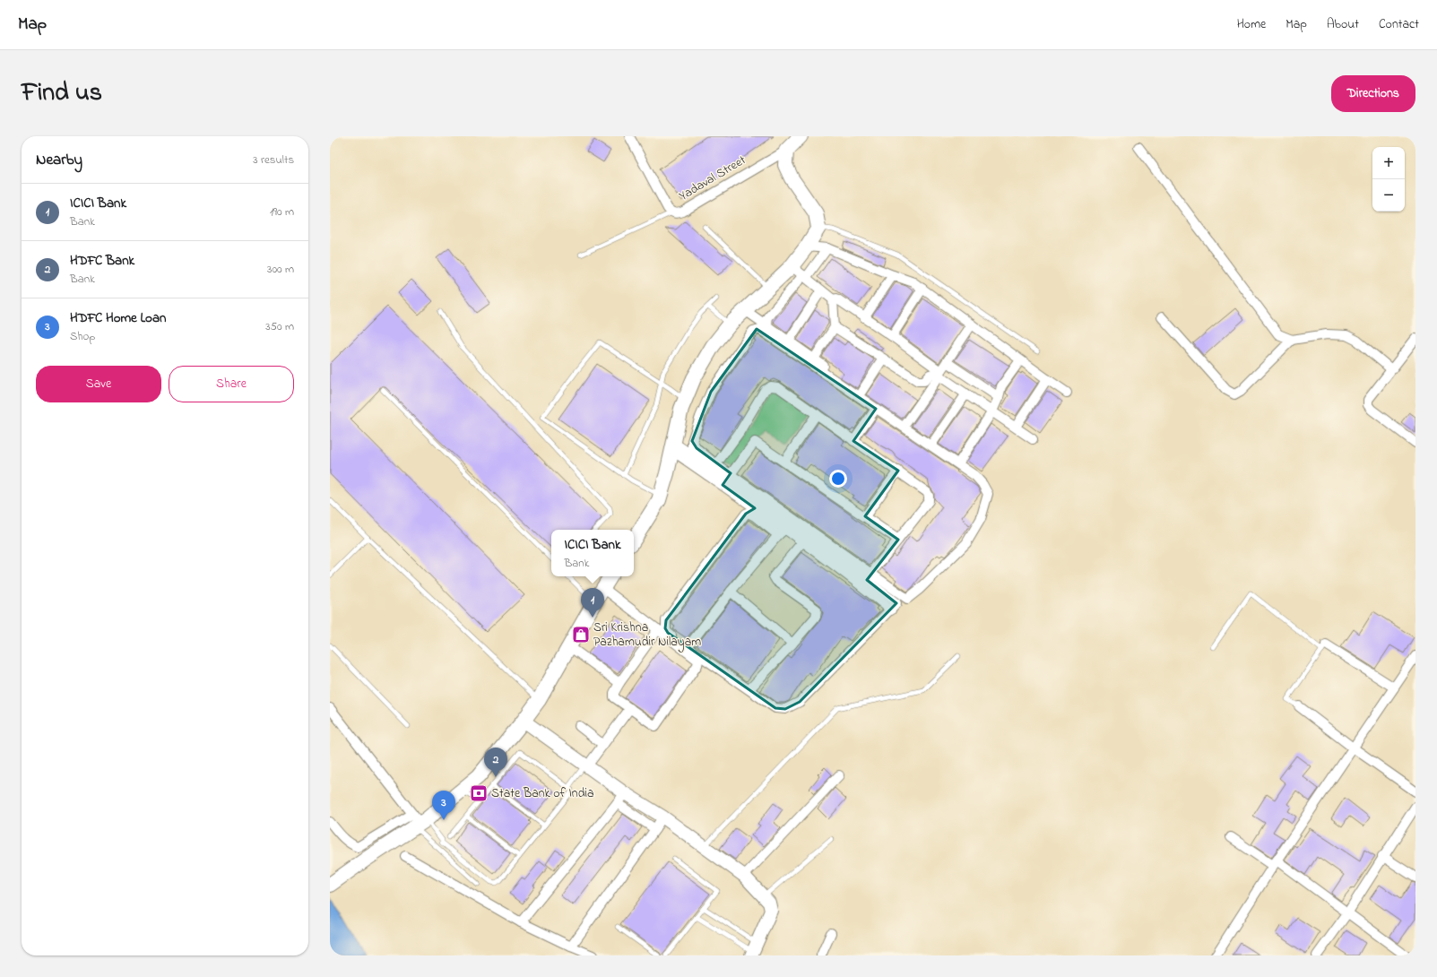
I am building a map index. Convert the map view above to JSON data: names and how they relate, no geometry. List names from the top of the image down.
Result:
{
  "streets": {
    "street": ["Yadaval Street"]
  },
  "places": {
    "shop": ["Sri Krishna Pazhamudir Nilayam"],
    "bank": ["State Bank of India"]
  },
  "page": {
    "header": "Map",
    "nav": [
      "Home",
      "Map",
      "About",
      "Contact"
    ],
    "title": "Find us",
    "buttons": [
      "Directions",
      ["Save", "Share"]
    ],
    "heading": ["Nearby", "3 results"],
    "map_buttons": ["+", "−"],
    "list": [
      {
        "mark": "1",
        "name": "ICICI Bank",
        "note": "Bank",
        "value": "190 m"
      },
      {
        "mark": "2",
        "name": "HDFC Bank",
        "note": "Bank",
        "value": "300 m"
      },
      {
        "mark": "3",
        "name": "HDFC Home Loan",
        "note": "Shop",
        "value": "350 m"
      }
    ],
    "popup": ["ICICI Bank", "Bank"],
    "pins": ["1", "2", "3"]
  }
}
